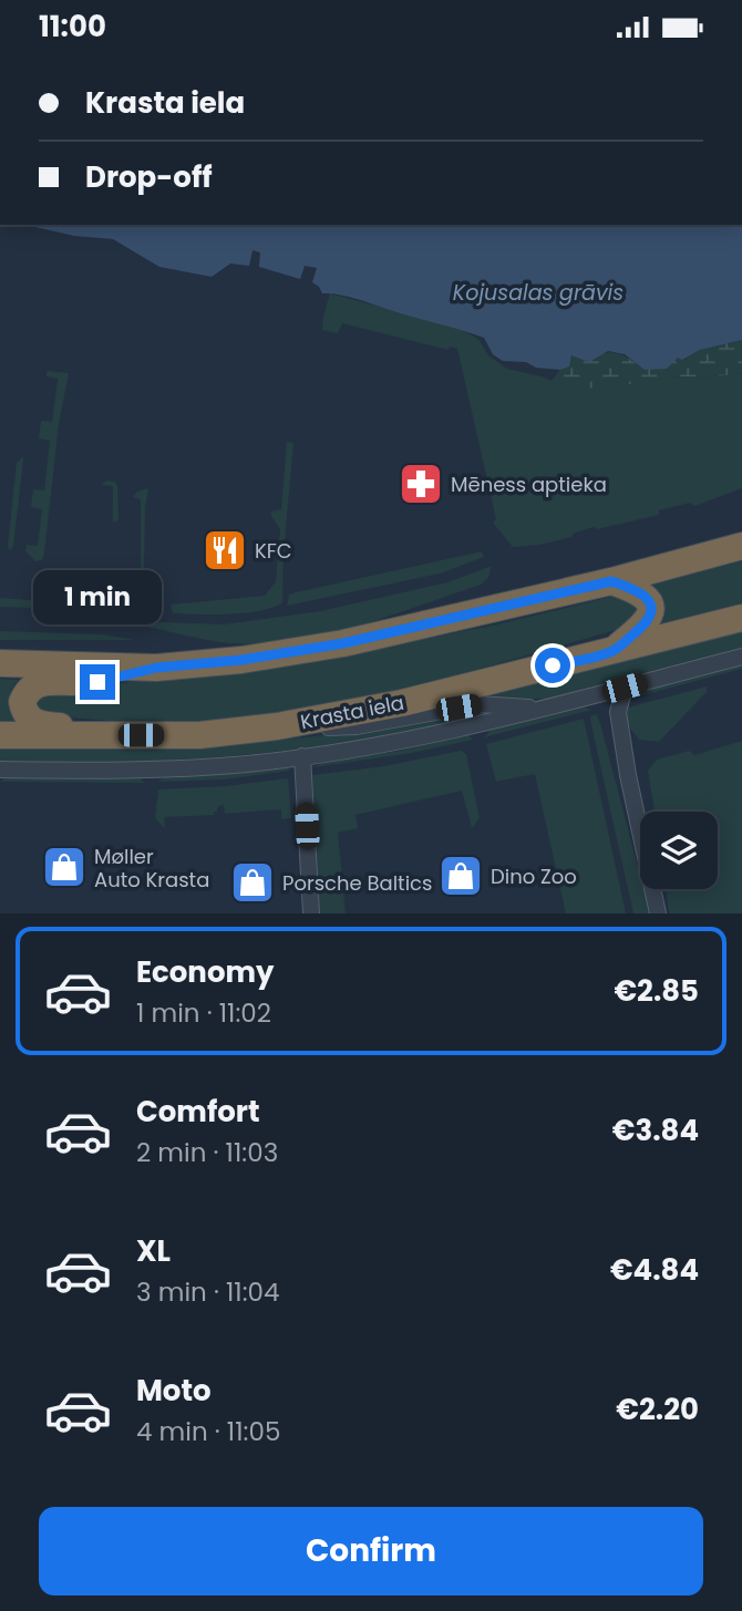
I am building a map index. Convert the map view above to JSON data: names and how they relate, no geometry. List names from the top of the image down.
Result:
{
  "streets": {
    "highway": ["Krasta iela"]
  },
  "water": ["Kojusalas grāvis"],
  "places": {
    "pharmacy": ["Mēness aptieka"],
    "restaurant": ["KFC"],
    "shop": ["Møller Auto Krasta", "Dino Zoo", "Porsche Baltics"]
  },
  "page": {
    "status": "11:00",
    "banner": ["Krasta iela", "Drop-off"],
    "bubble": "1 min",
    "list": [
      {
        "name": "Economy",
        "note": "1 min · 11:02",
        "value": "€2.85"
      },
      {
        "name": "Comfort",
        "note": "2 min · 11:03",
        "value": "€3.84"
      },
      {
        "name": "XL",
        "note": "3 min · 11:04",
        "value": "€4.84"
      },
      {
        "name": "Moto",
        "note": "4 min · 11:05",
        "value": "€2.20"
      }
    ],
    "buttons": "Confirm"
  }
}
